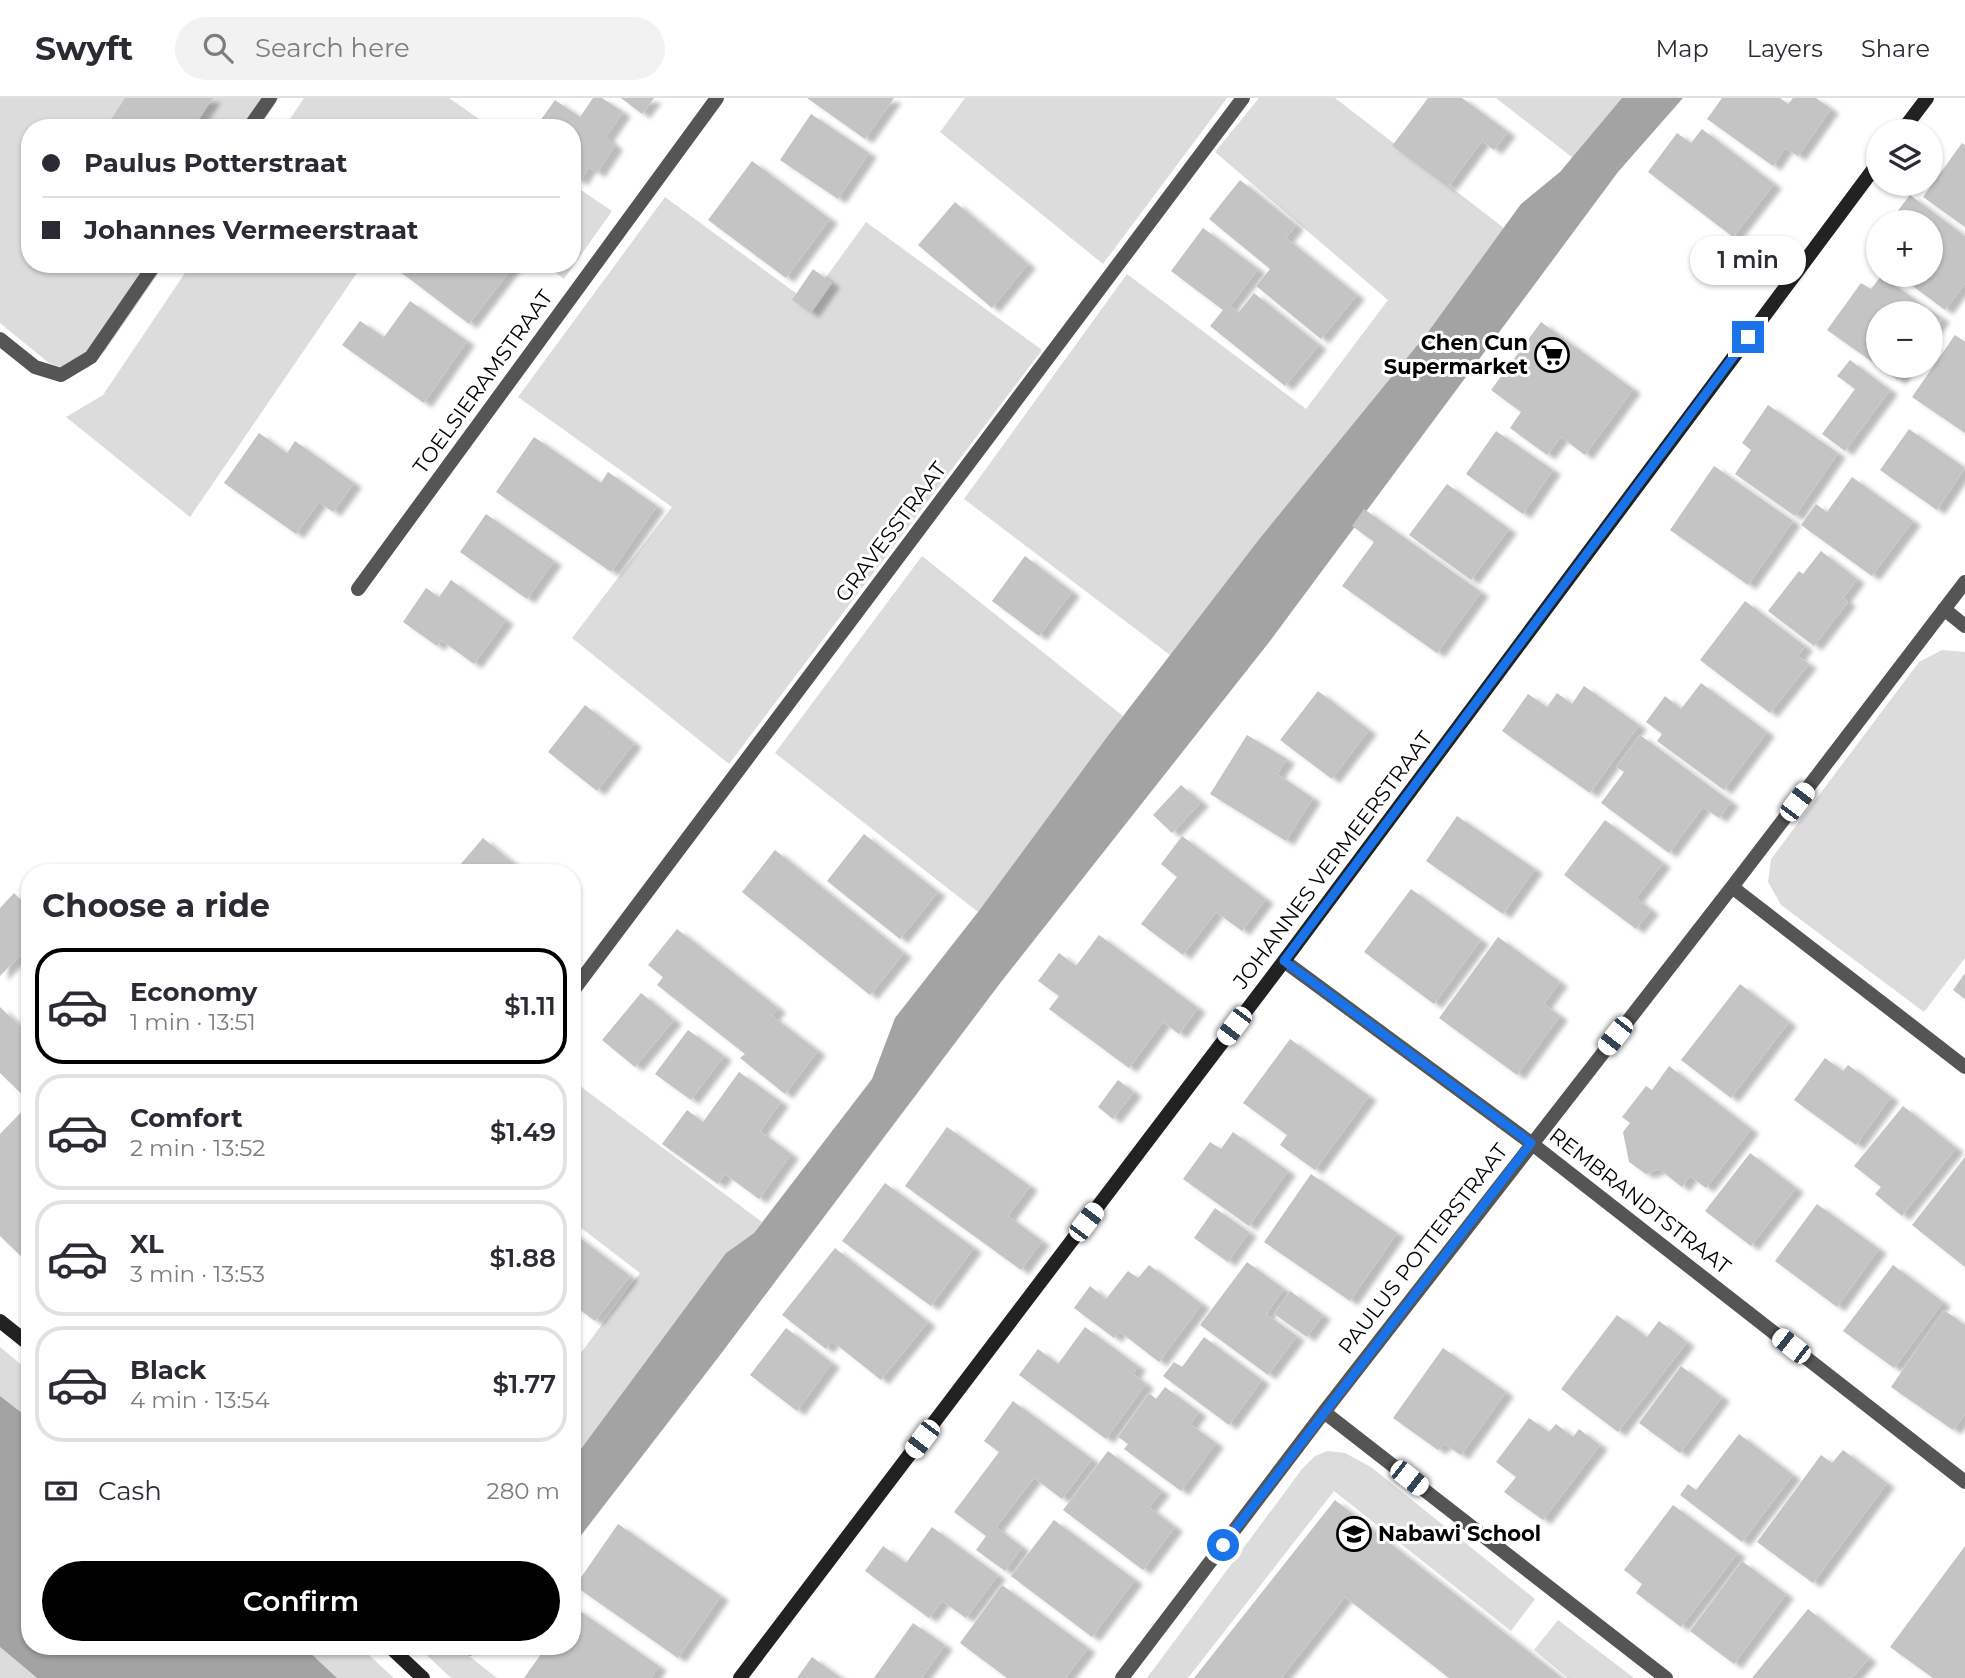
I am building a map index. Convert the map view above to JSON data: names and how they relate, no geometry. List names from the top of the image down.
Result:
{
  "streets": {
    "street": [
      "TOELSIERAMSTRAAT",
      "GRAVESSTRAAT",
      "JOHANNES VERMEERSTRAAT",
      "REMBRANDTSTRAAT",
      "PAULUS POTTERSTRAAT"
    ]
  },
  "crossings": [
    ["JOHANNES VERMEERSTRAAT", "REMBRANDTSTRAAT"],
    ["REMBRANDTSTRAAT", "PAULUS POTTERSTRAAT"]
  ],
  "places": {
    "supermarket": ["Chen Cun Supermarket"],
    "school or university": ["Nabawi School"]
  },
  "page": {
    "header": "Swyft",
    "search": "Search here",
    "nav": ["Map", "Layers", "Share"],
    "map_buttons": ["+", "−"],
    "banner": ["Paulus Potterstraat", "Johannes Vermeerstraat"],
    "bubble": "1 min",
    "heading": "Choose a ride",
    "list": [
      {
        "name": "Economy",
        "note": "1 min · 13:51",
        "value": "$1.11"
      },
      {
        "name": "Comfort",
        "note": "2 min · 13:52",
        "value": "$1.49"
      },
      {
        "name": "XL",
        "note": "3 min · 13:53",
        "value": "$1.88"
      },
      {
        "name": "Black",
        "note": "4 min · 13:54",
        "value": "$1.77"
      }
    ],
    "pay": ["Cash", "280 m"],
    "buttons": "Confirm"
  }
}
